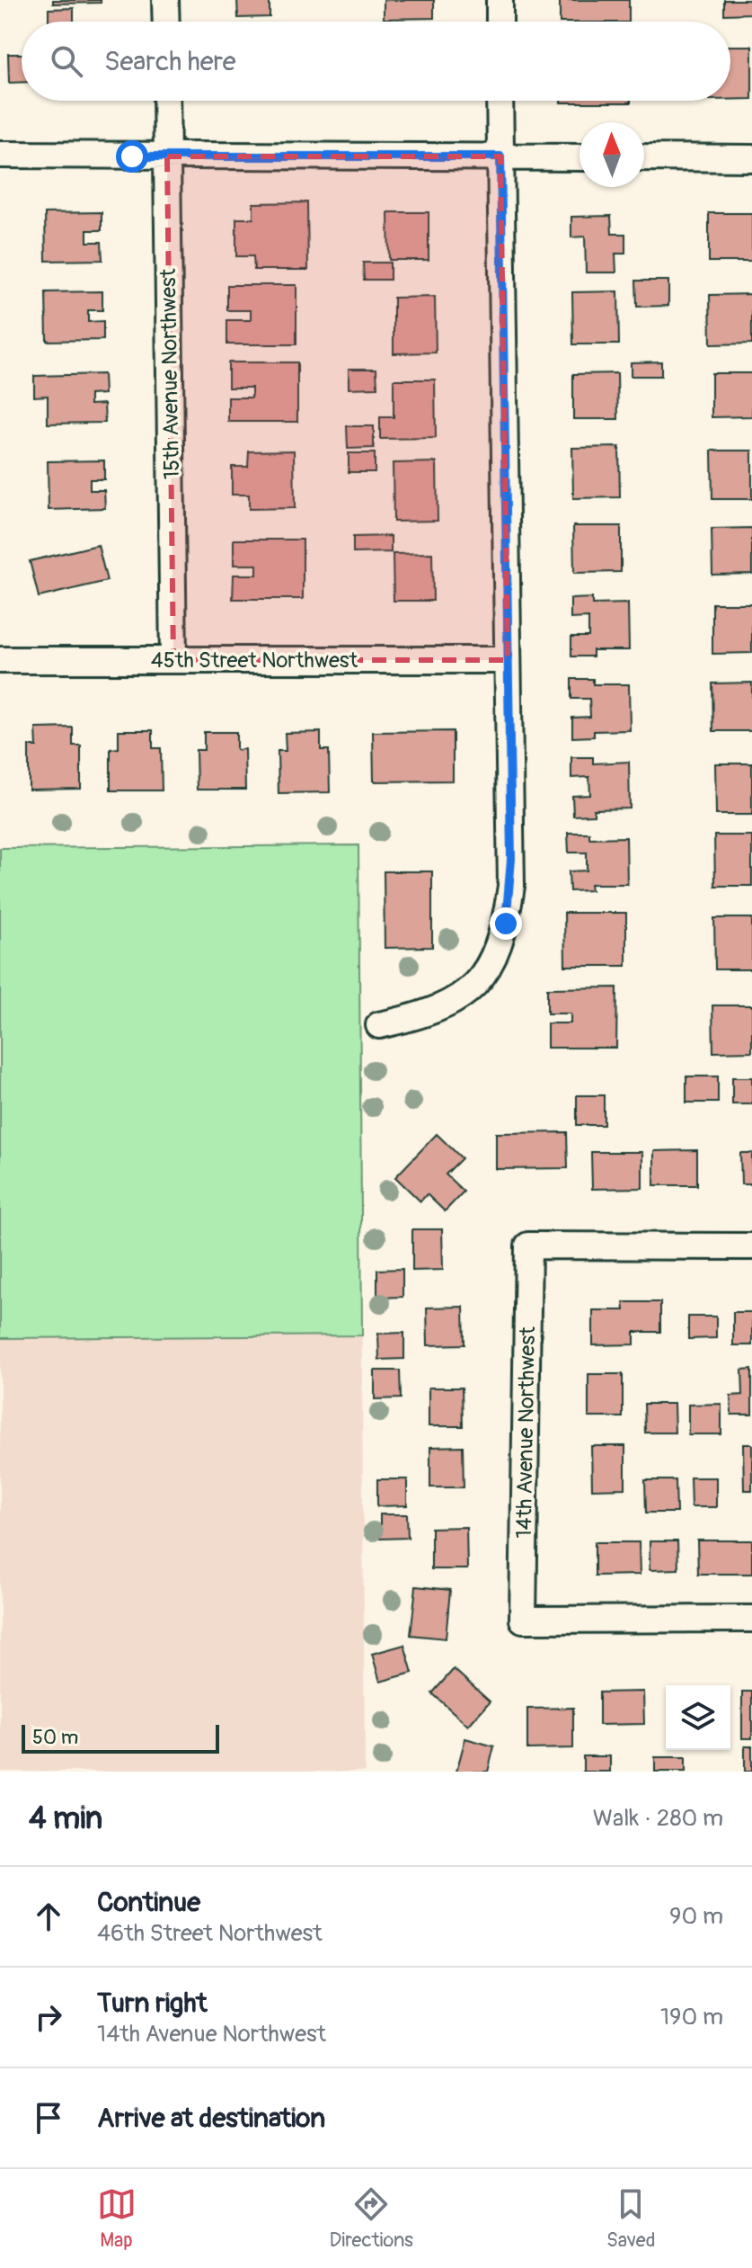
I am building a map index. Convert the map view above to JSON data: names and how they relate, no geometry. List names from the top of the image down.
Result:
{
  "streets": {
    "street": ["15th Avenue Northwest", "45th Street Northwest", "14th Avenue Northwest"]
  },
  "crossings": [
    ["15th Avenue Northwest", "45th Street Northwest"]
  ],
  "scale_bar": "50 m",
  "north": "top",
  "page": {
    "search": "Search here",
    "scale": "50 m",
    "heading": ["4 min", "Walk · 280 m"],
    "list": [
      ["Continue", "46th Street Northwest", "90 m"],
      ["Turn right", "14th Avenue Northwest", "190 m"],
      "Arrive at destination"
    ],
    "nav": ["Map", "Directions", "Saved"]
  }
}
